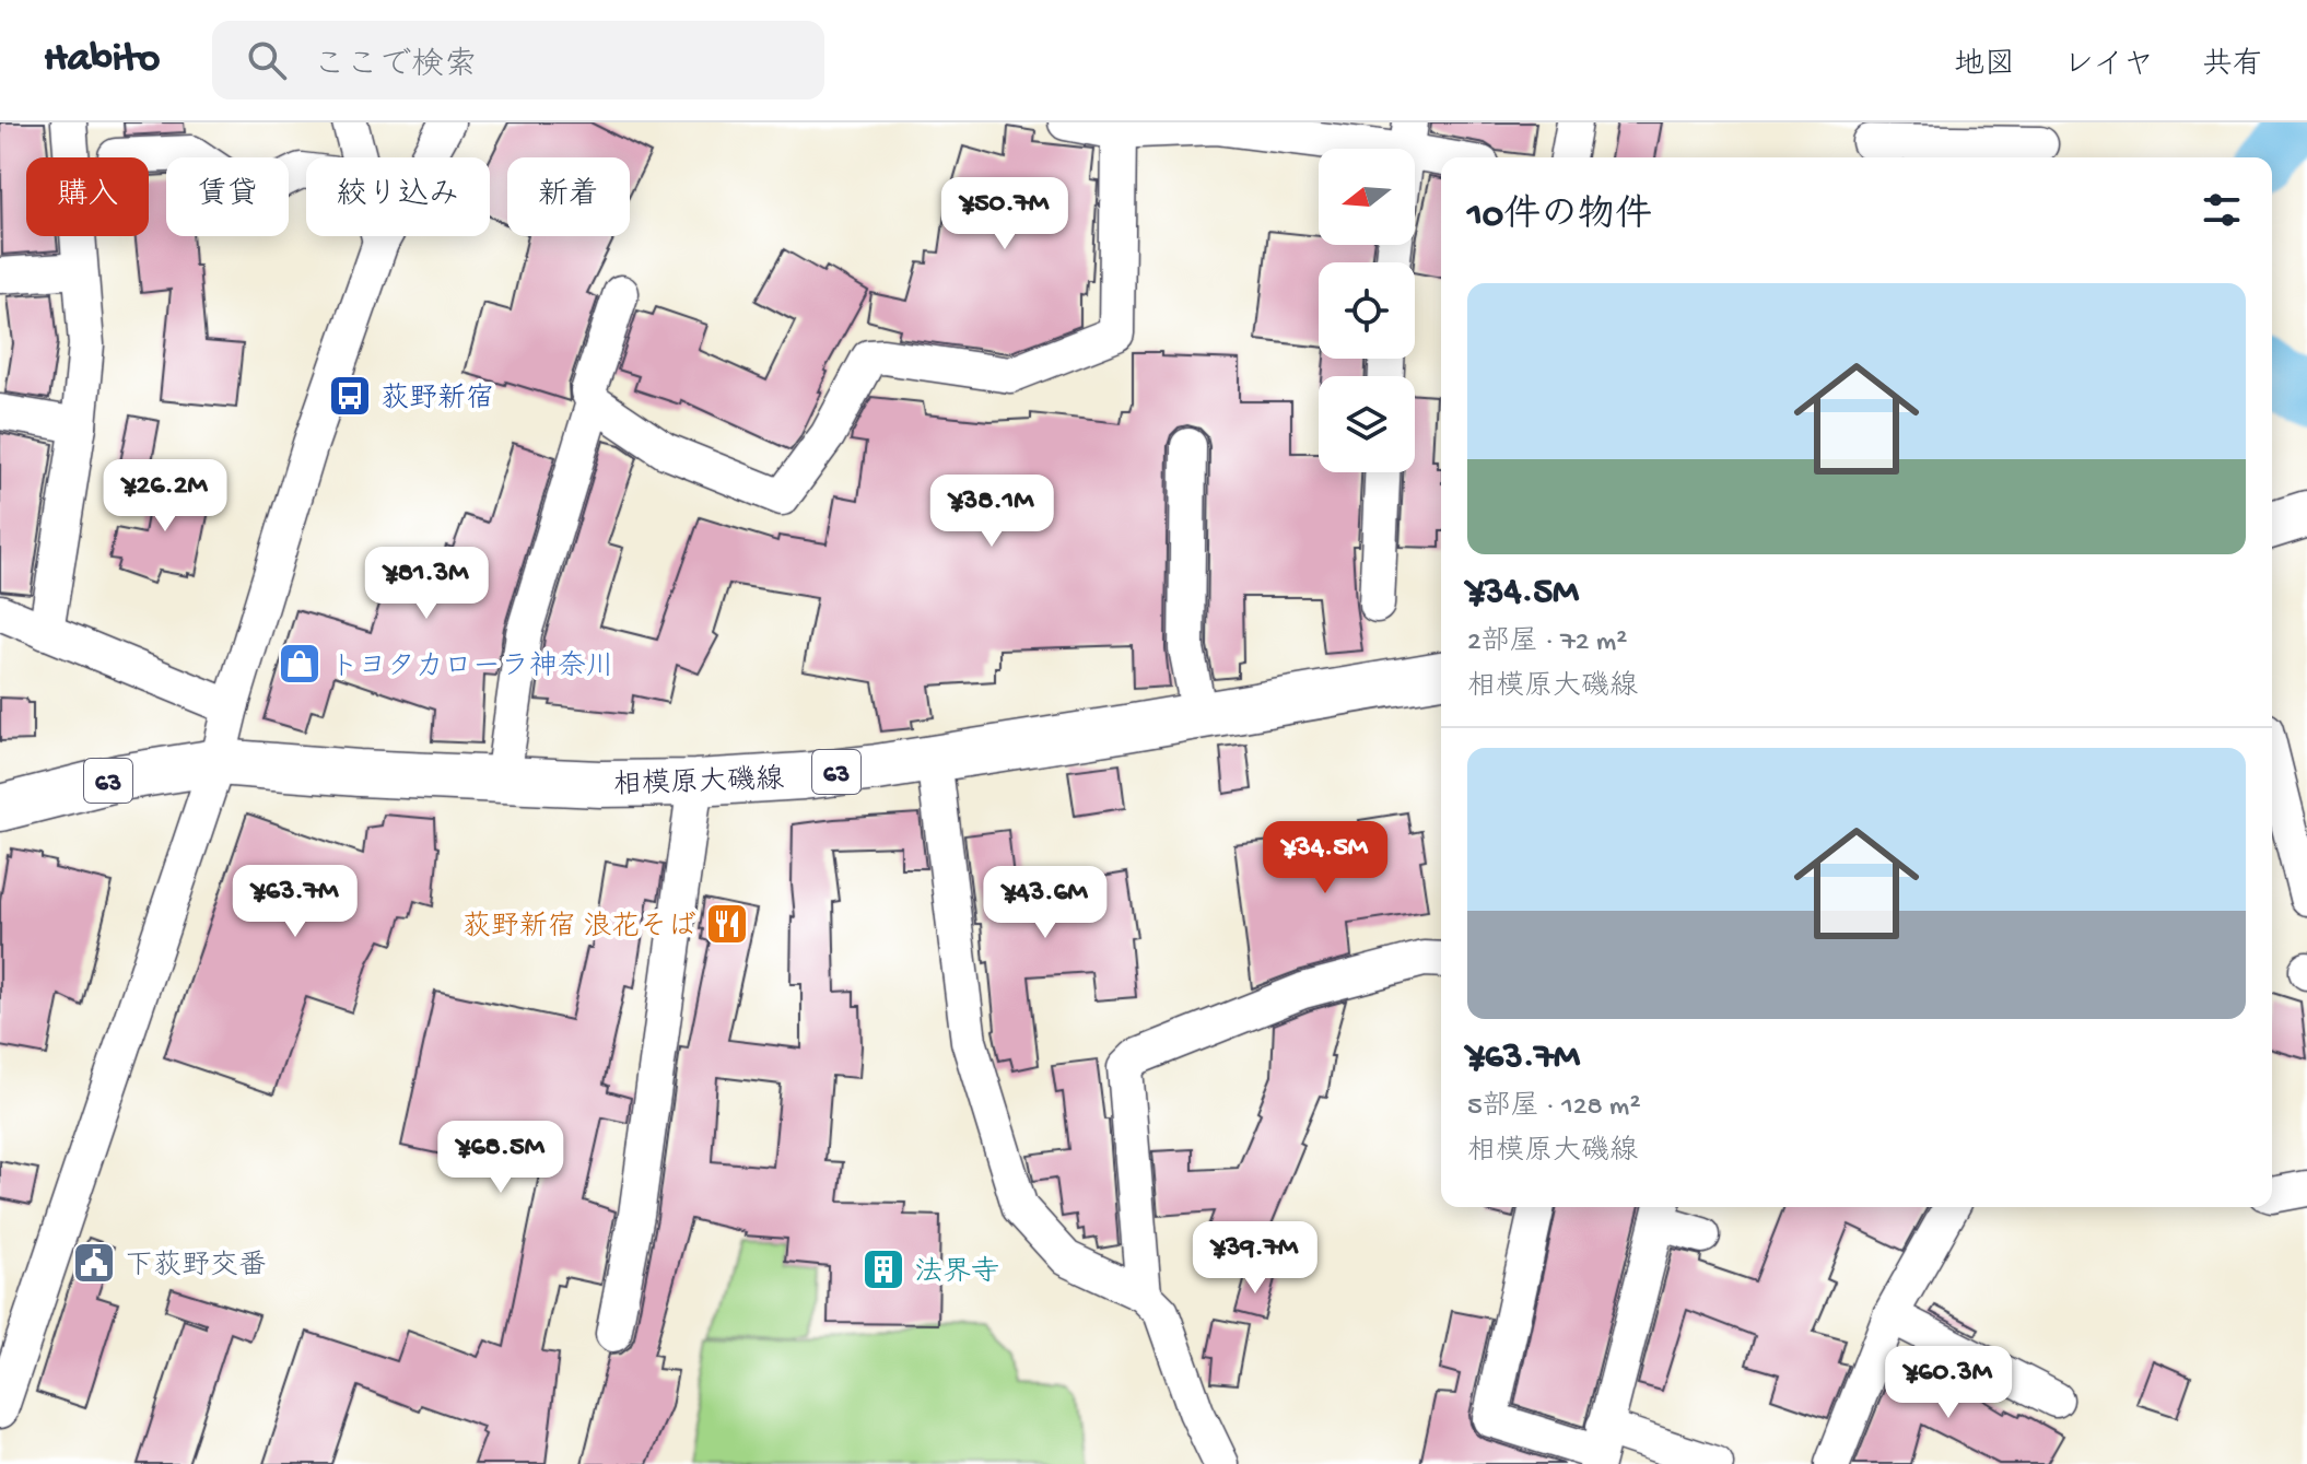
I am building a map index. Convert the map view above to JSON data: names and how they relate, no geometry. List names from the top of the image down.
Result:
{
  "streets": {
    "main road": ["63", "相模原大磯線"]
  },
  "places": {
    "bus stop": ["荻野新宿"],
    "shop": ["トヨタカローラ神奈川"],
    "restaurant": ["荻野新宿 浪花そば"],
    "public building": ["下荻野交番"],
    "building": ["法界寺"]
  },
  "north": "left",
  "page": {
    "header": "Habito",
    "search": "ここで検索",
    "nav": ["地図", "レイヤ", "共有"],
    "chip": [
      "購入",
      "賃貸",
      "絞り込み",
      "新着"
    ],
    "heading": "10件の物件",
    "price": [
      "¥50.7M",
      "¥26.2M",
      "¥38.1M",
      "¥81.3M",
      "¥34.5M",
      "¥63.7M",
      "¥43.6M",
      "¥68.5M",
      "¥39.7M",
      "¥60.3M"
    ],
    "list": [
      {
        "name": "¥34.5M",
        "note": "2部屋 · 72 m² · 相模原大磯線"
      },
      {
        "name": "¥63.7M",
        "note": "5部屋 · 128 m² · 相模原大磯線"
      }
    ]
  }
}
